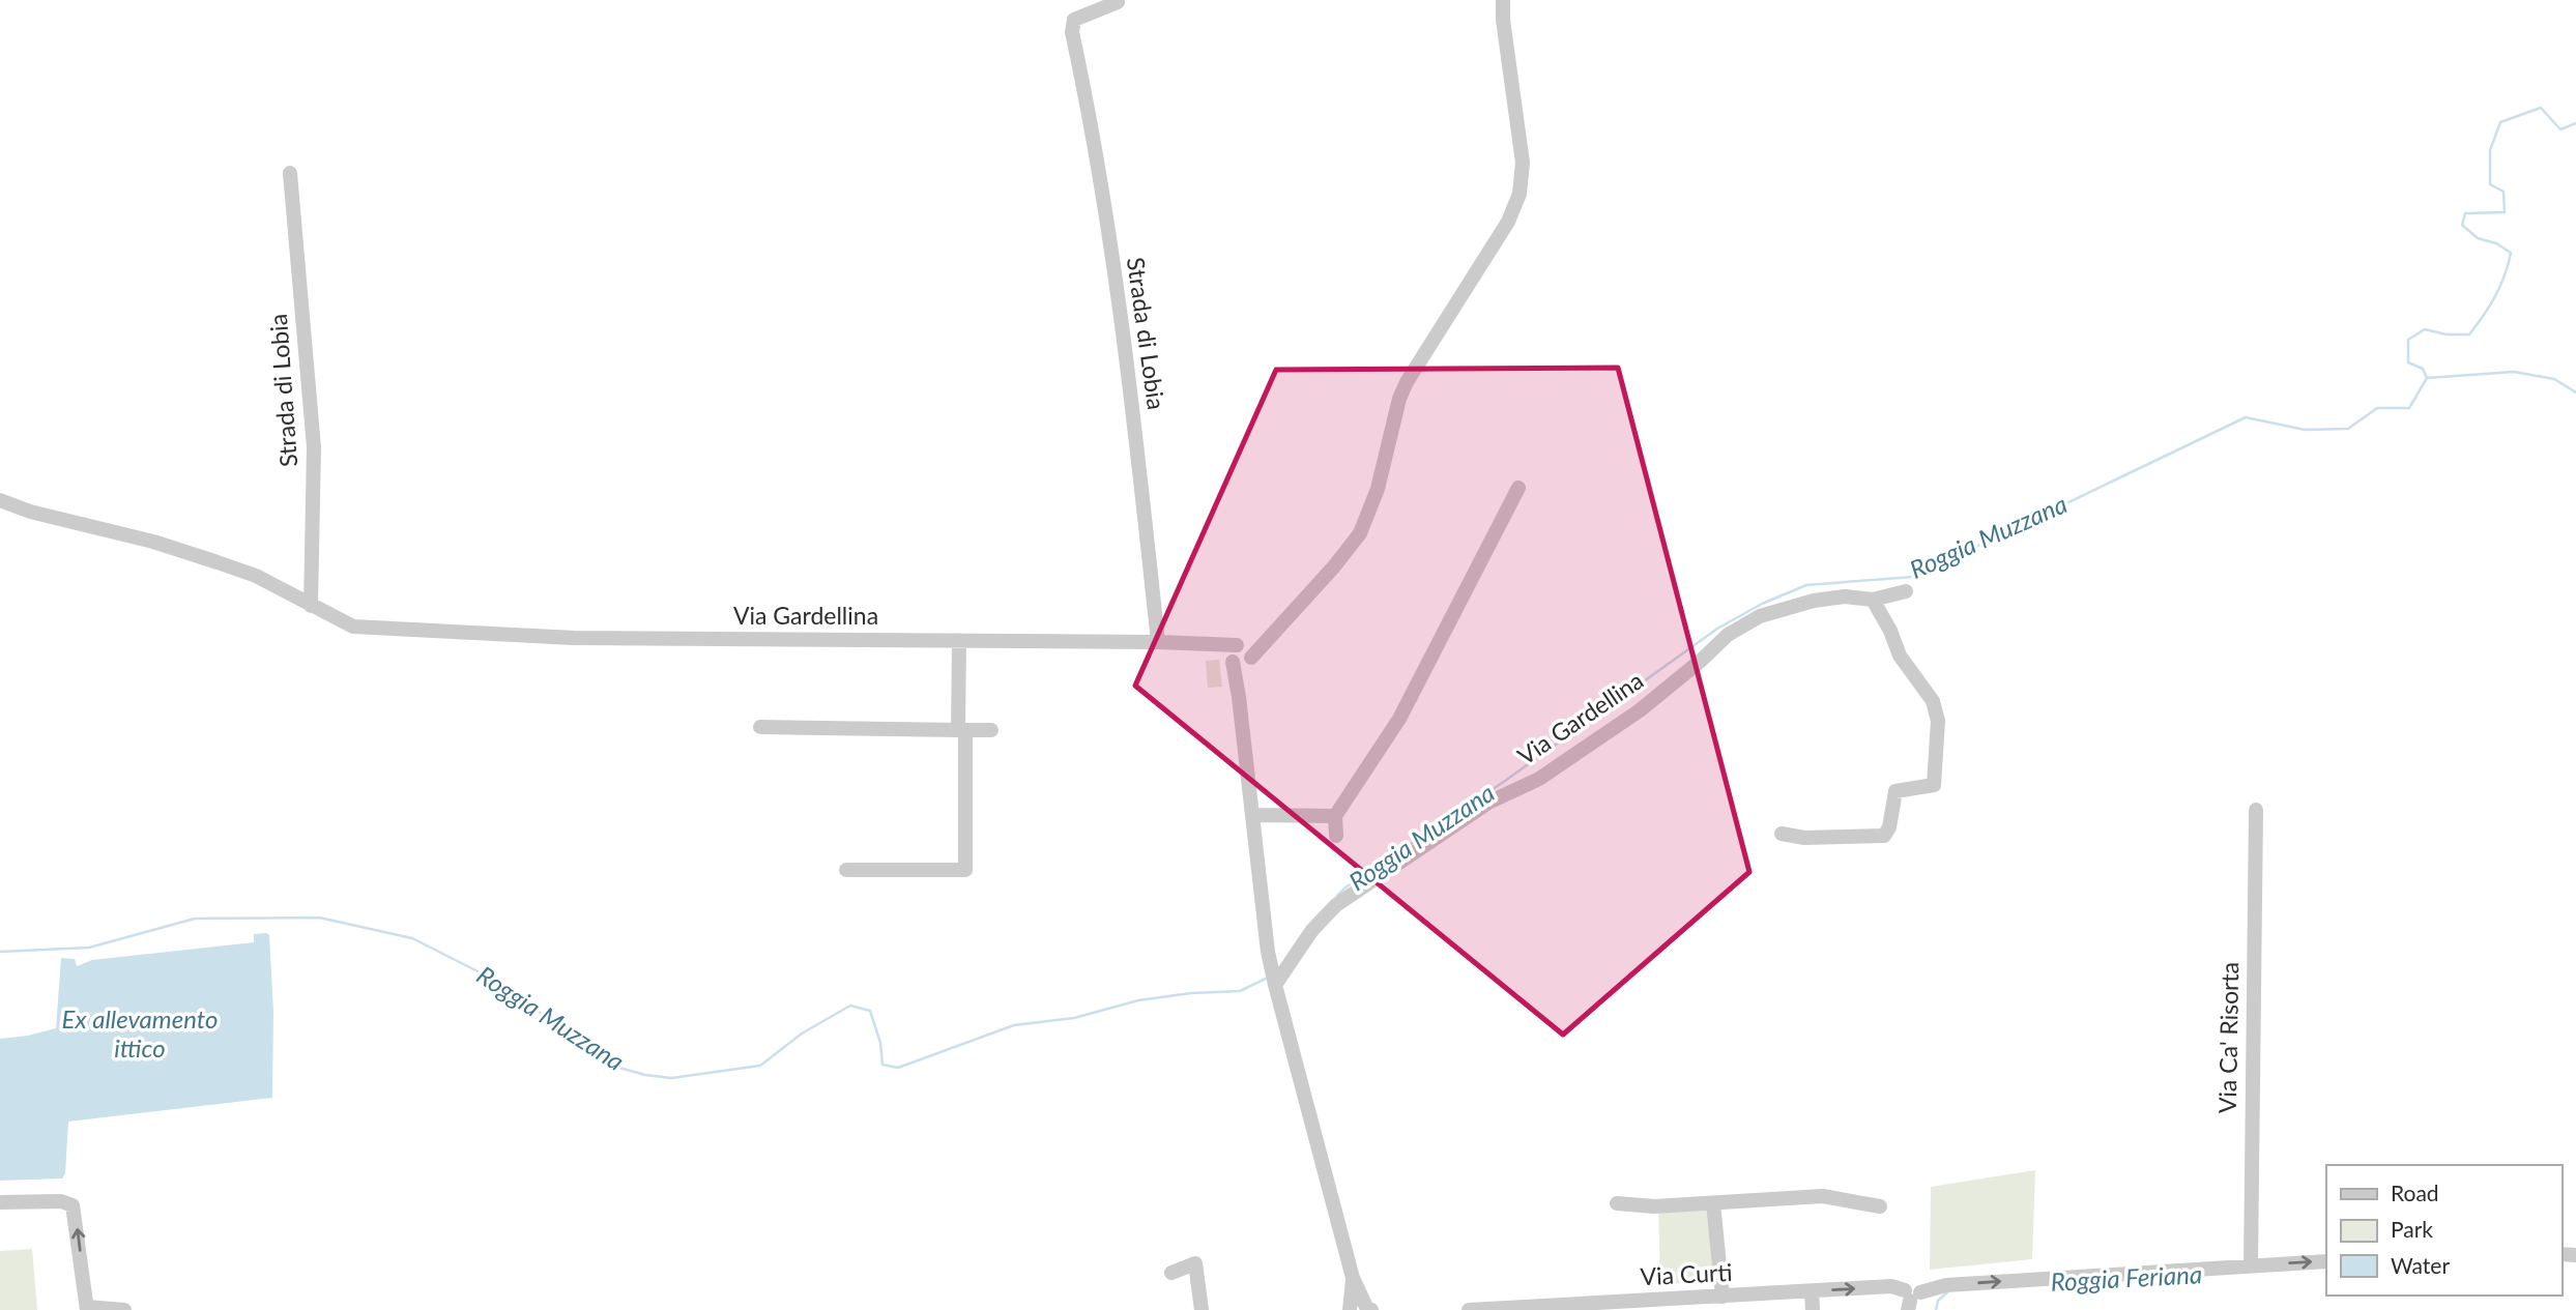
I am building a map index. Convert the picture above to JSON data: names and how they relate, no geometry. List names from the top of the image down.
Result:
{
  "streets": {
    "street": [
      "Strada di Lobia",
      "Via Gardellina",
      "Via Ca' Risorta",
      "Via Curti"
    ]
  },
  "crossings": [
    ["Strada di Lobia", "Via Gardellina"],
    ["Via Ca' Risorta", "Via Curti"]
  ],
  "one_way": ["Via Curti"],
  "water": ["Roggia Muzzana", "Ex allevamento ittico", "Roggia Feriana"],
  "legend": ["Road", "Park", "Water"]
}
